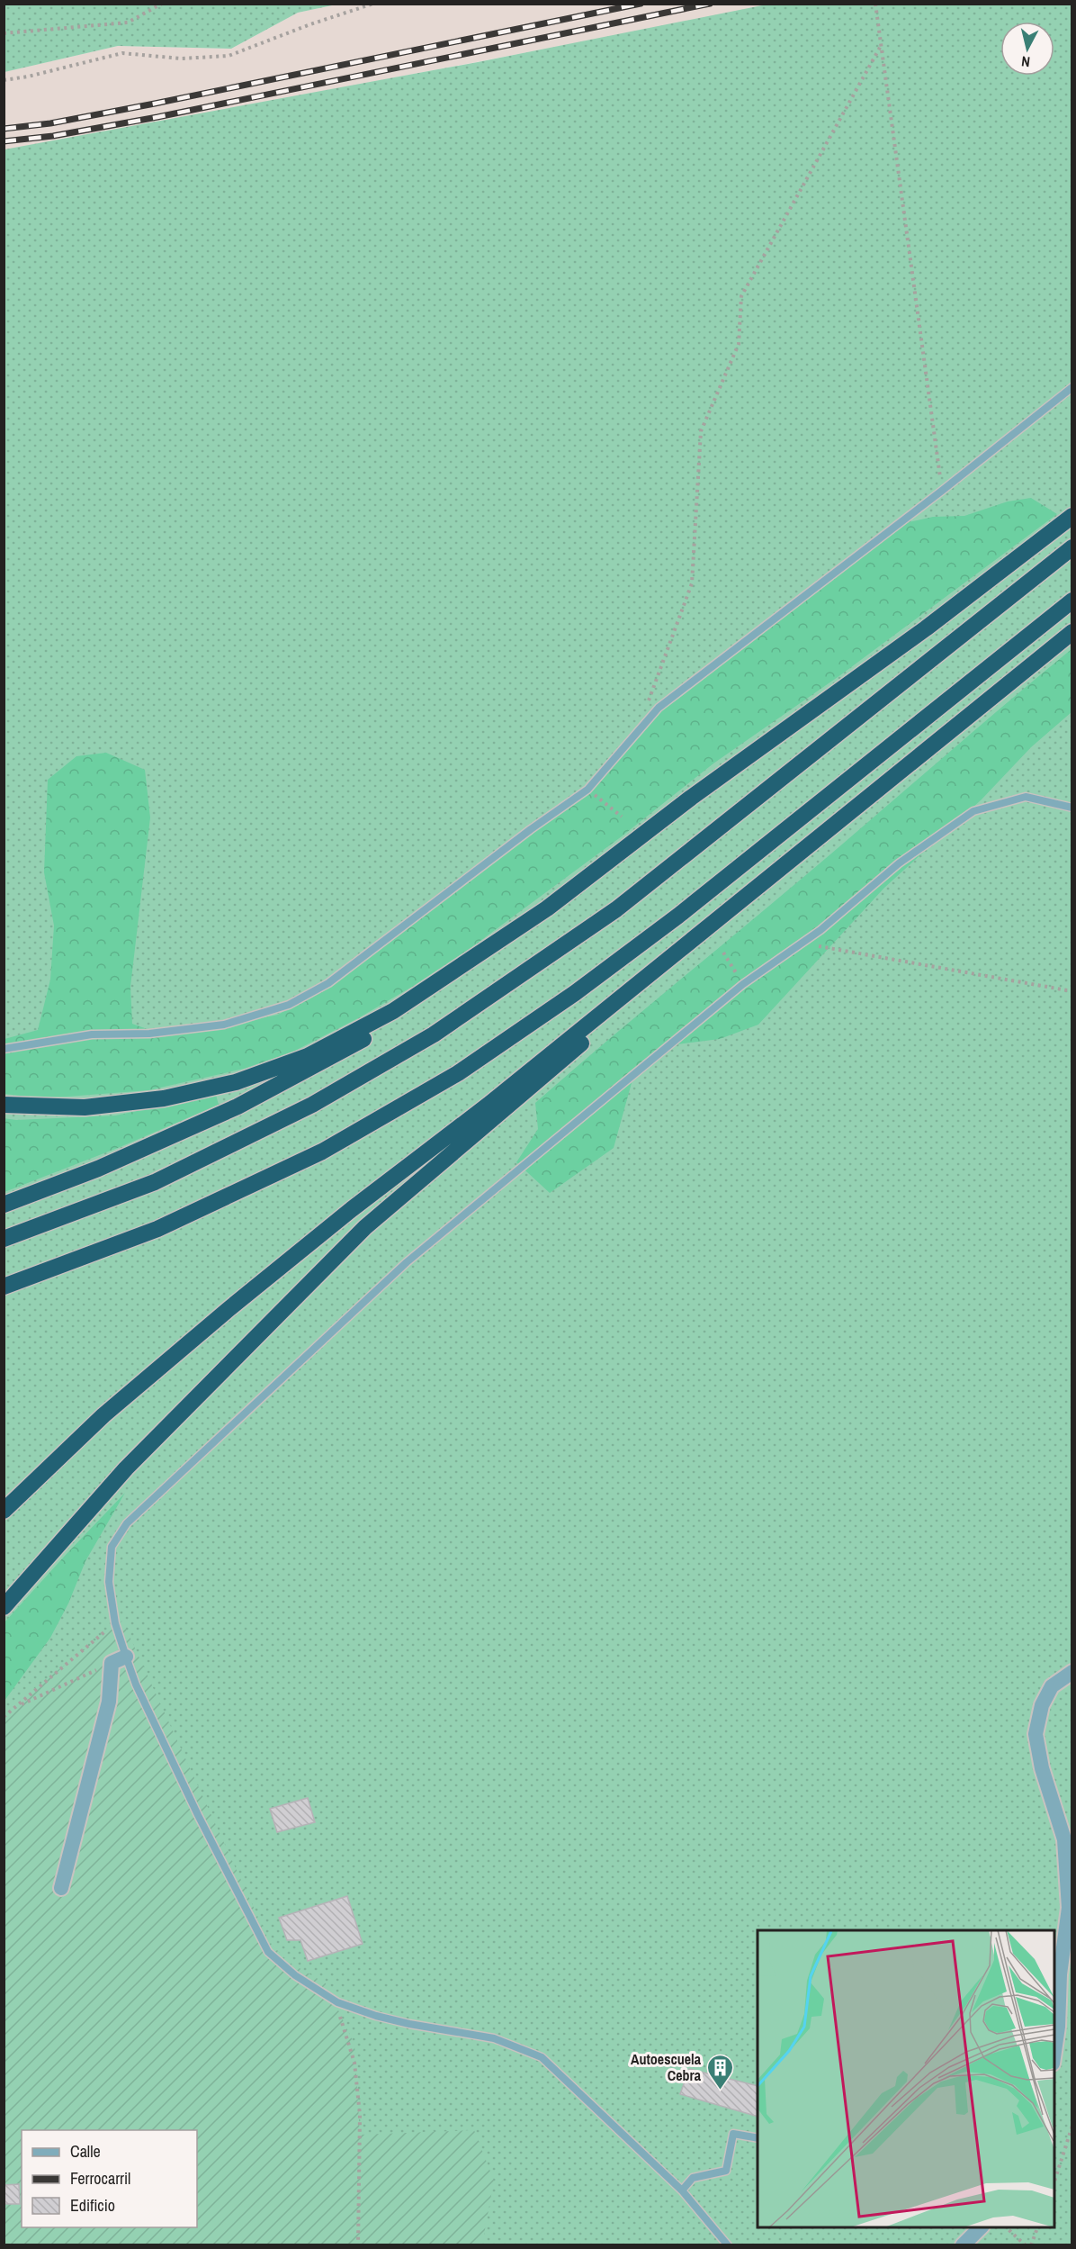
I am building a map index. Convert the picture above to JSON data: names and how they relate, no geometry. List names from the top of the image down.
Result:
{
  "places": {
    "building": ["Autoescuela Cebra"]
  },
  "legend": ["Calle", "Ferrocarril", "Edificio"],
  "north": "bottom"
}
